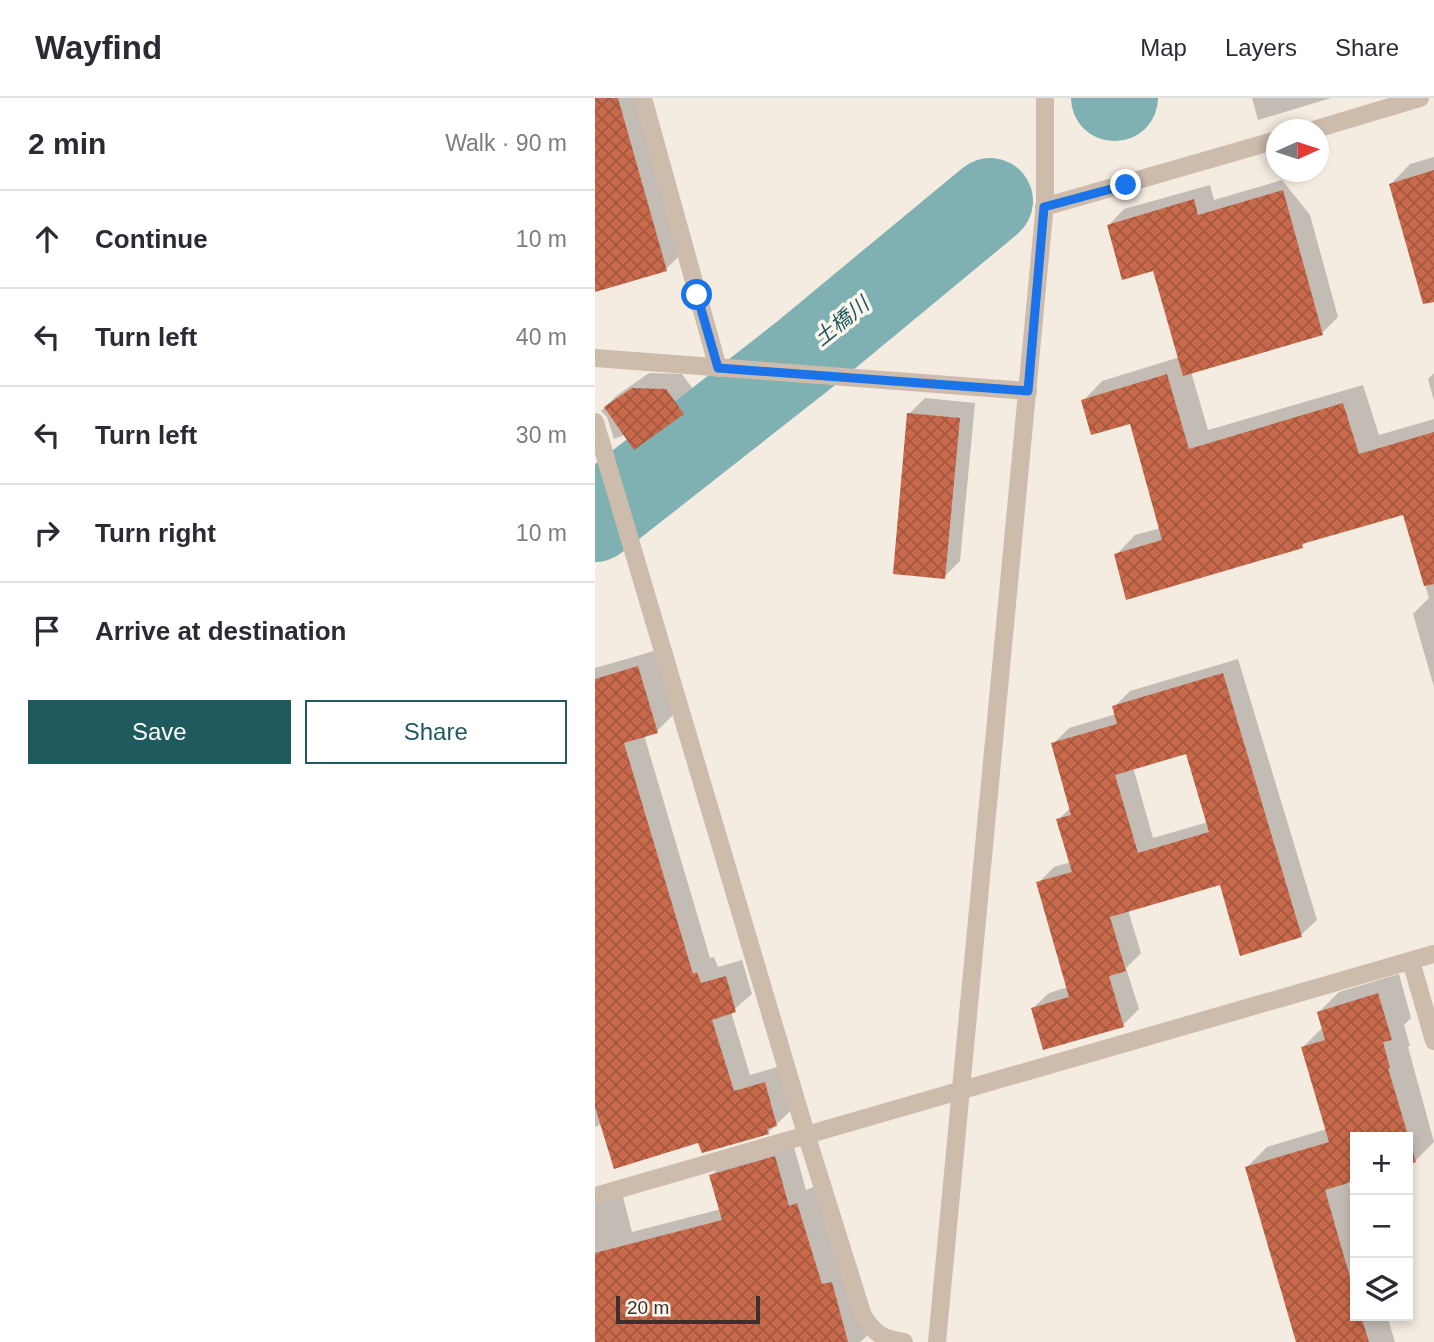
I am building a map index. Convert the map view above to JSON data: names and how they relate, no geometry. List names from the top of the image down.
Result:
{
  "water": ["土橋川"],
  "scale_bar": "20 m",
  "north": "right",
  "page": {
    "header": "Wayfind",
    "nav": ["Map", "Layers", "Share"],
    "heading": ["2 min", "Walk · 90 m"],
    "list": [
      ["Continue", "10 m"],
      ["Turn left", "40 m"],
      ["Turn left", "30 m"],
      ["Turn right", "10 m"],
      "Arrive at destination"
    ],
    "buttons": ["Save", "Share"],
    "map_buttons": ["+", "−"],
    "scale": "20 m"
  }
}
